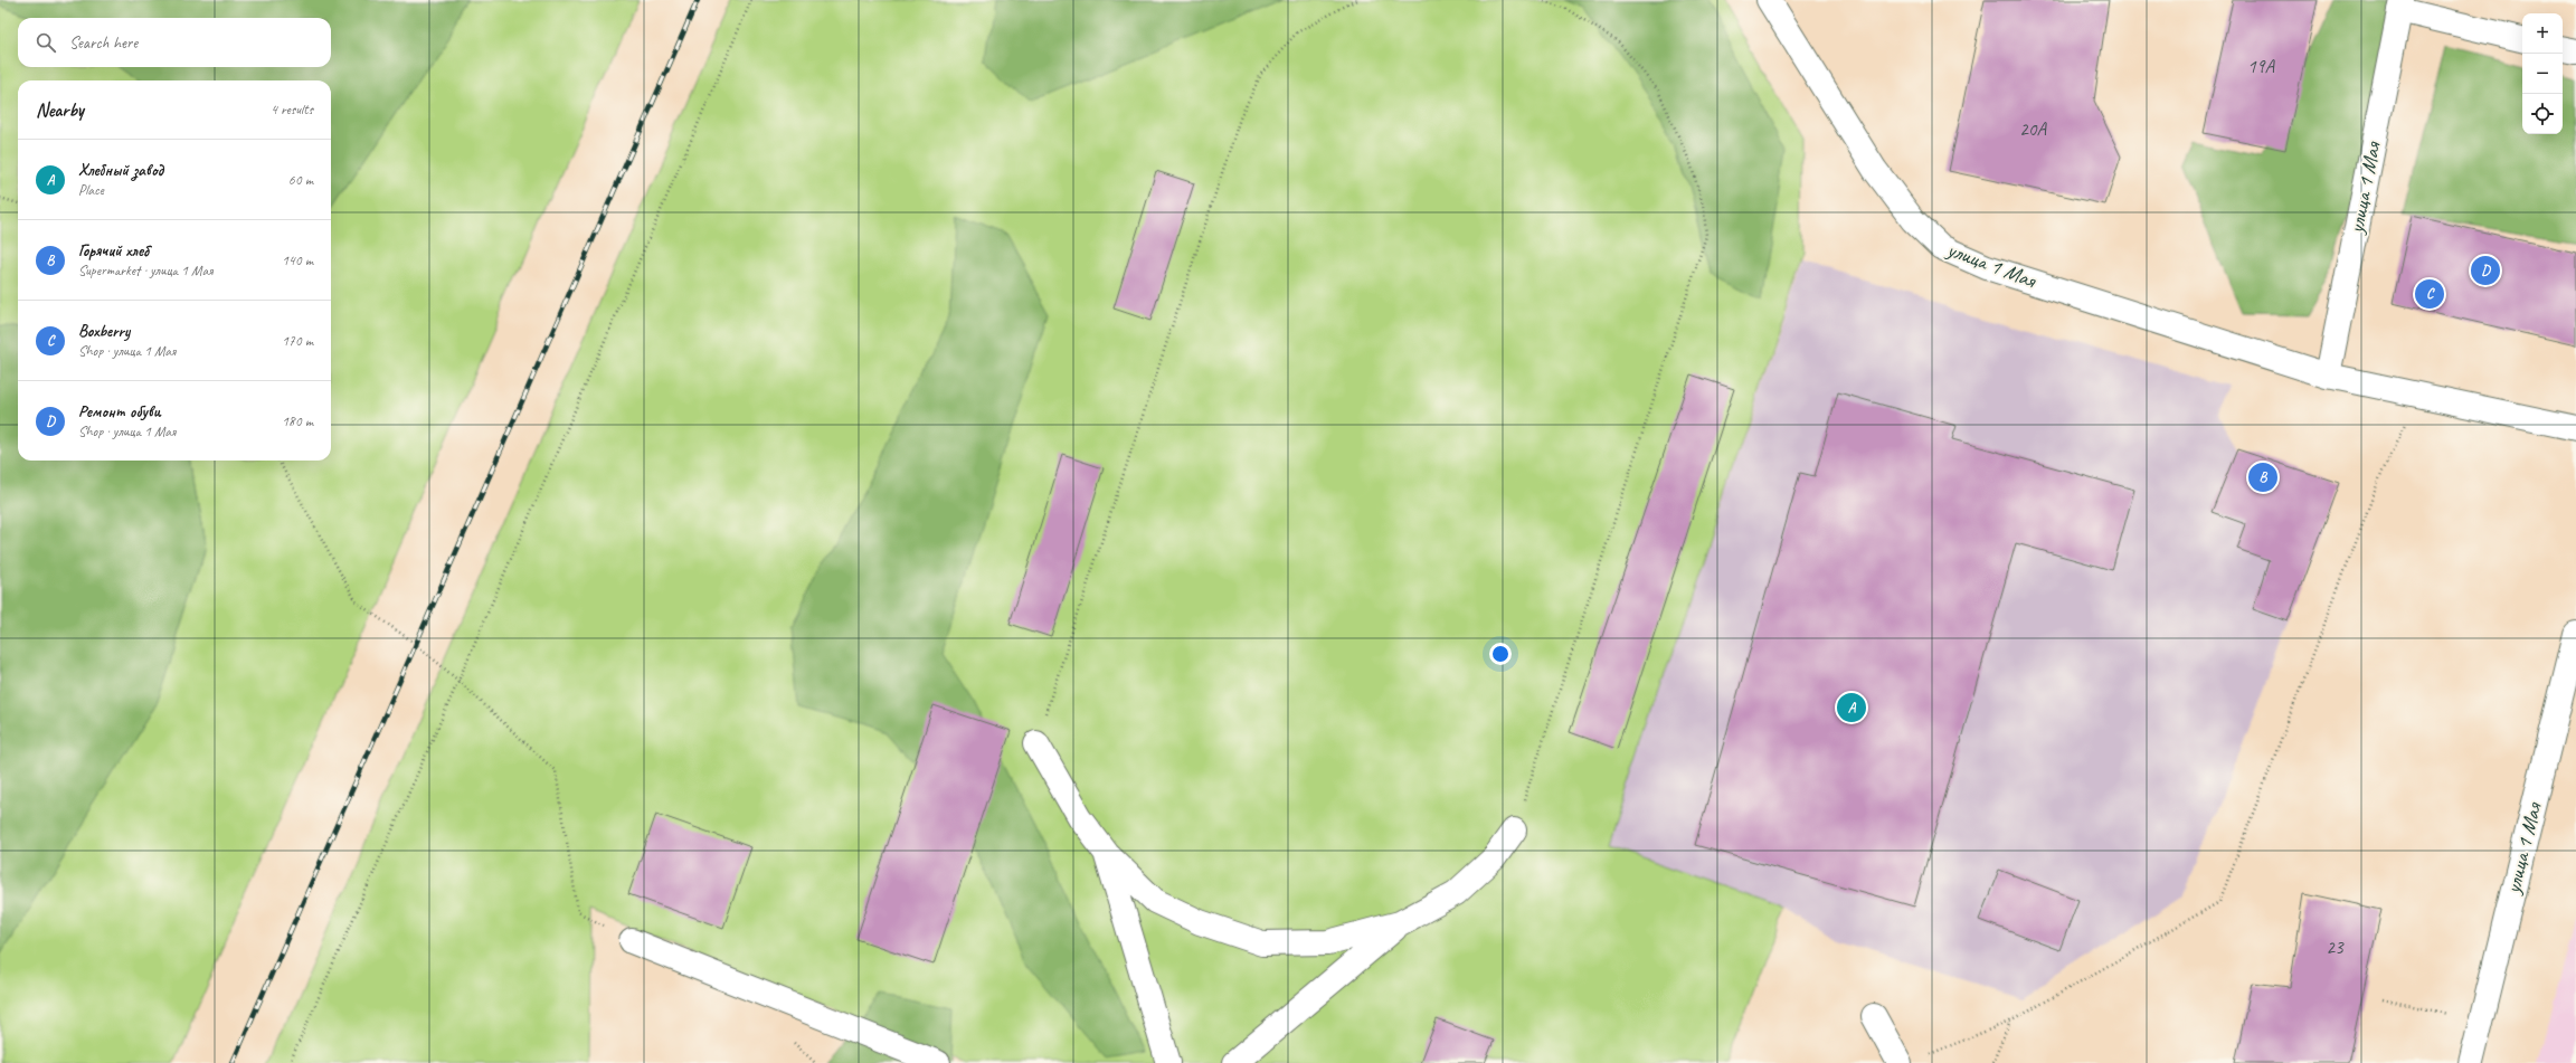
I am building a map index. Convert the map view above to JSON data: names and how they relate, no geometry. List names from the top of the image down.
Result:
{
  "streets": {
    "street": ["улица 1 Мая"]
  },
  "house_numbers": ["19А", "20А", "23"],
  "page": {
    "map_buttons": ["+", "−"],
    "search": "Search here",
    "heading": ["Nearby", "4 results"],
    "list": [
      {
        "mark": "A",
        "name": "Хлебный завод",
        "note": "Place",
        "value": "60 m"
      },
      {
        "mark": "B",
        "name": "Горячий хлеб",
        "note": "Supermarket · улица 1 Мая",
        "value": "140 m"
      },
      {
        "mark": "C",
        "name": "Boxberry",
        "note": "Shop · улица 1 Мая",
        "value": "170 m"
      },
      {
        "mark": "D",
        "name": "Ремонт обуви",
        "note": "Shop · улица 1 Мая",
        "value": "180 m"
      }
    ],
    "pins": [
      "D",
      "C",
      "B",
      "A"
    ]
  }
}
